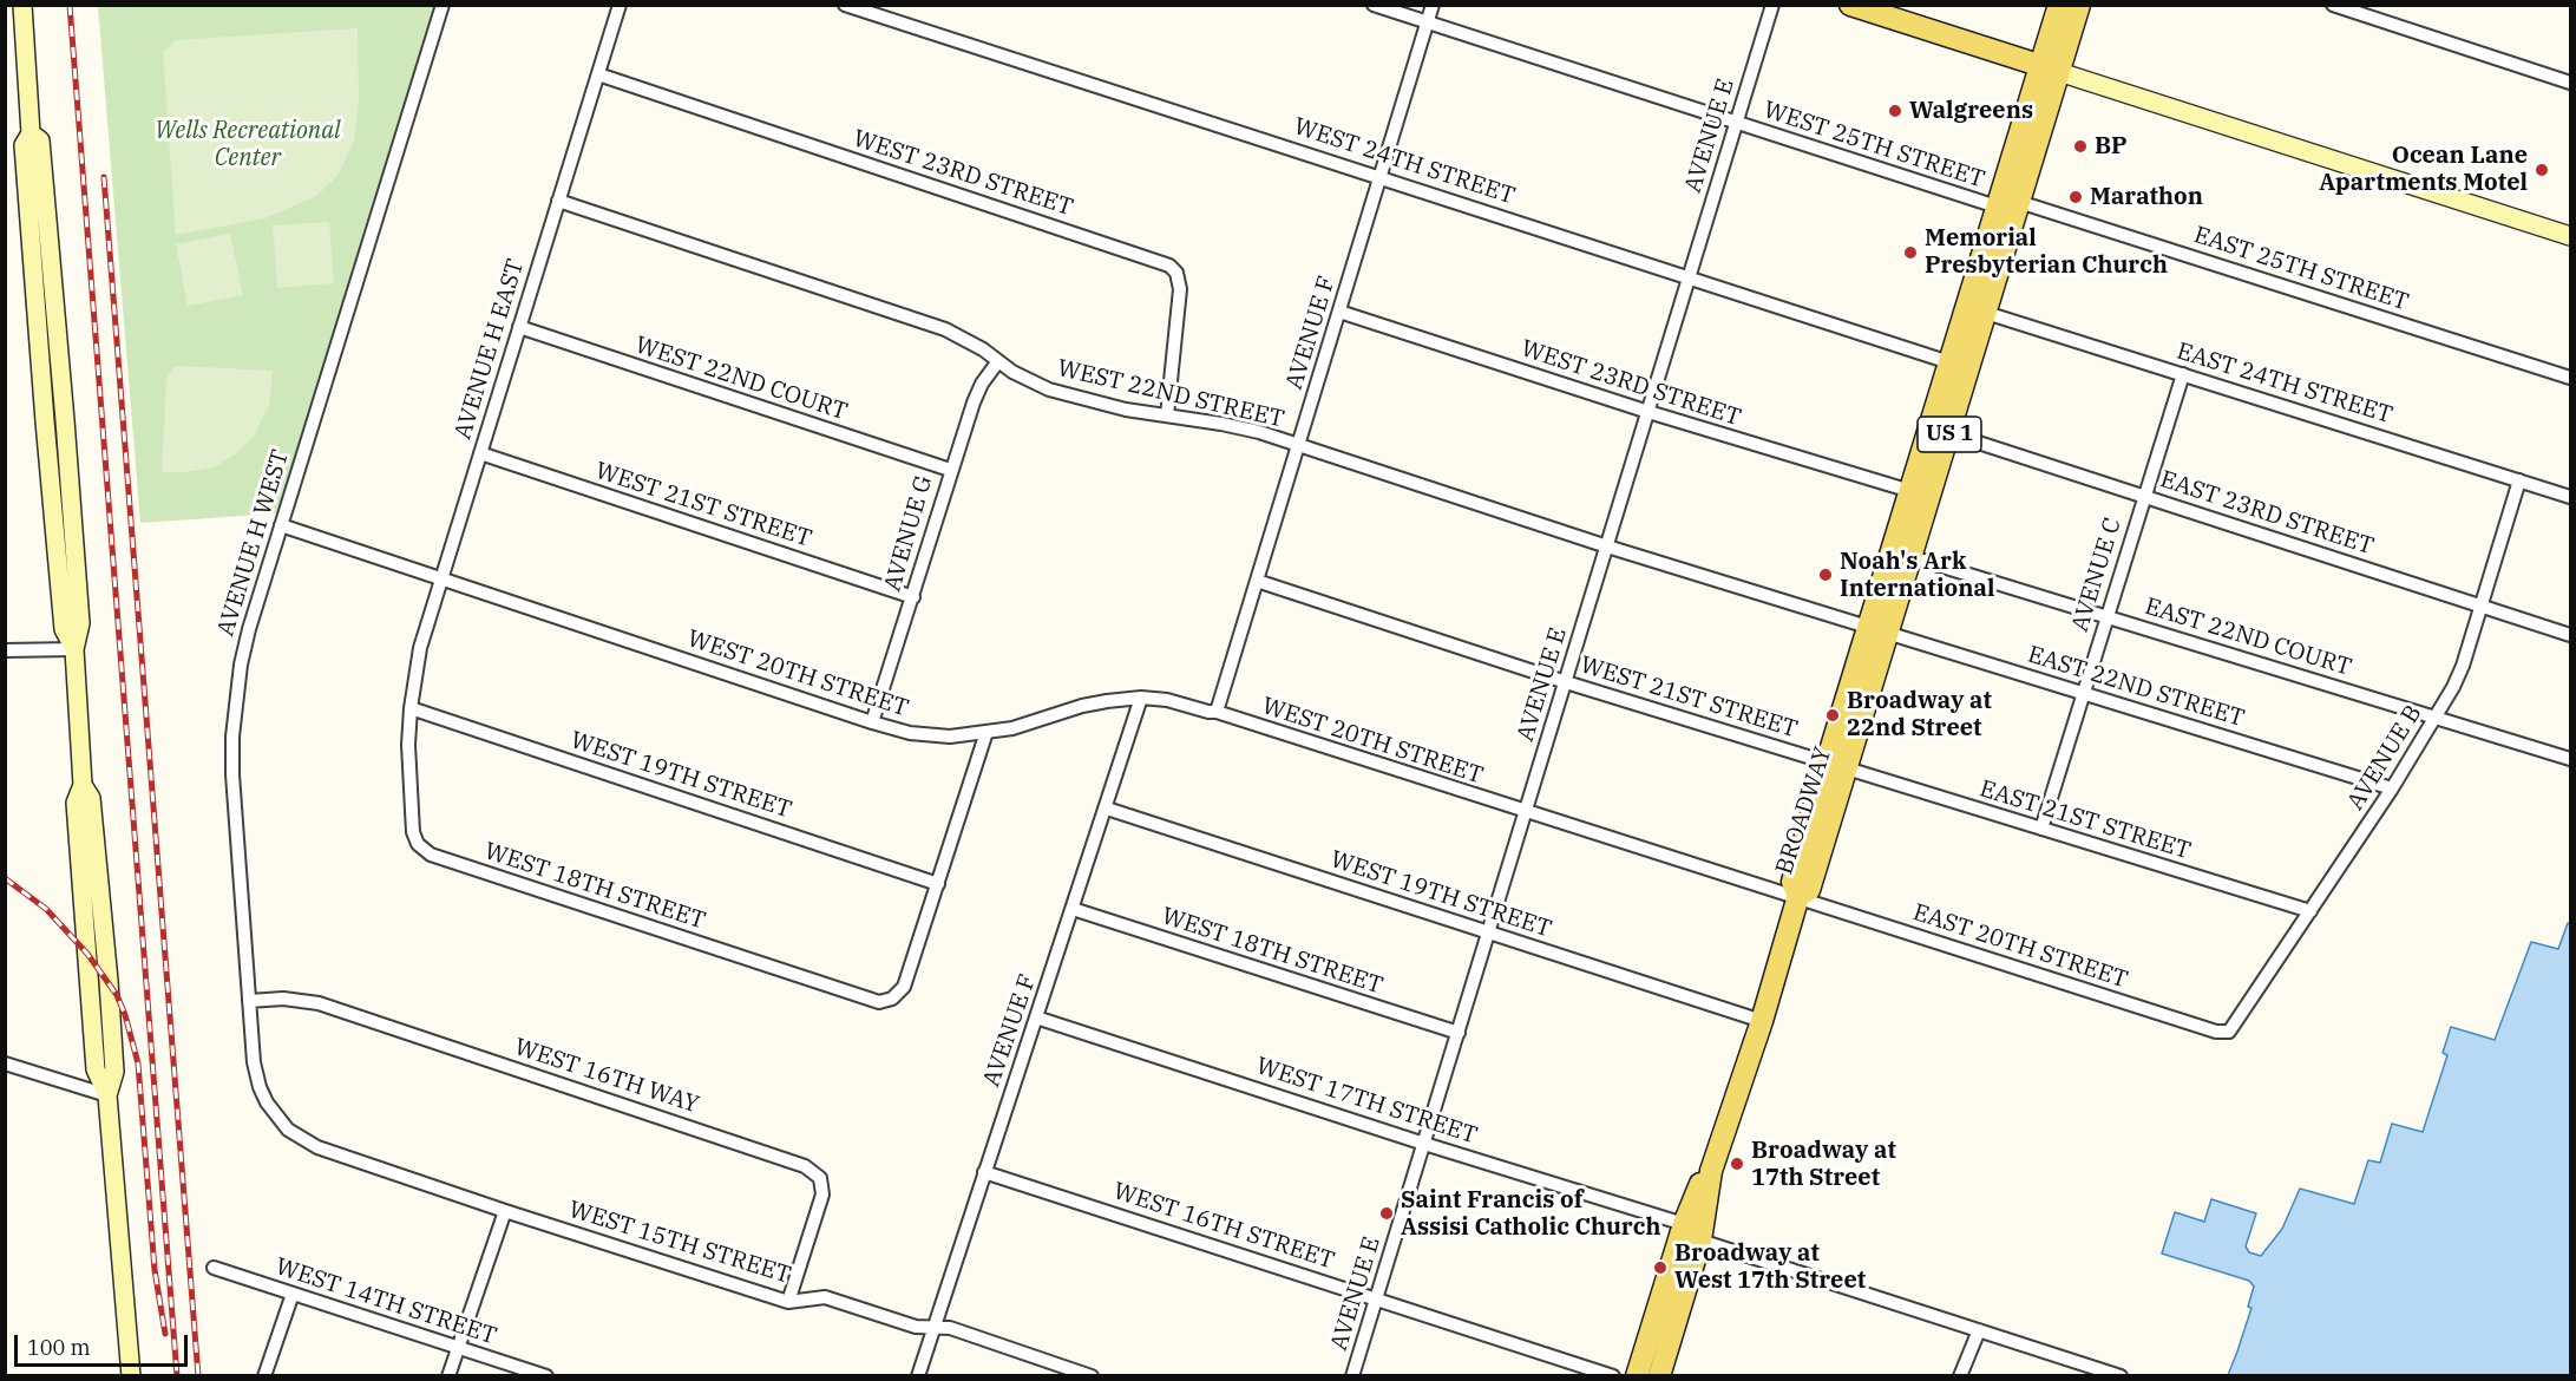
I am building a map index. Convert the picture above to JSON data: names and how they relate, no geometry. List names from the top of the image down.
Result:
{
  "streets": {
    "main road": ["US 1", "BROADWAY"],
    "street": [
      "AVENUE E",
      "WEST 25TH STREET",
      "WEST 24TH STREET",
      "WEST 23RD STREET",
      "EAST 25TH STREET",
      "AVENUE F",
      "AVENUE H EAST",
      "WEST 22ND COURT",
      "EAST 24TH STREET",
      "WEST 22ND STREET",
      "WEST 21ST STREET",
      "EAST 23RD STREET",
      "AVENUE G",
      "AVENUE H WEST",
      "AVENUE C",
      "EAST 22ND COURT",
      "WEST 20TH STREET",
      "EAST 22ND STREET",
      "AVENUE B",
      "WEST 19TH STREET",
      "EAST 21ST STREET",
      "WEST 18TH STREET",
      "EAST 20TH STREET",
      "WEST 16TH WAY",
      "WEST 17TH STREET",
      "WEST 16TH STREET",
      "WEST 15TH STREET",
      "WEST 14TH STREET"
    ]
  },
  "crossings": [
    ["AVENUE E", "WEST 25TH STREET"],
    ["AVENUE E", "WEST 24TH STREET"],
    ["AVENUE E", "WEST 23RD STREET"],
    ["AVENUE E", "WEST 22ND STREET"],
    ["AVENUE E", "WEST 21ST STREET"],
    ["AVENUE E", "WEST 20TH STREET"],
    ["AVENUE E", "WEST 19TH STREET"],
    ["AVENUE E", "WEST 18TH STREET"],
    ["AVENUE E", "WEST 17TH STREET"],
    ["AVENUE E", "WEST 16TH STREET"],
    ["WEST 25TH STREET", "AVENUE F"],
    ["WEST 25TH STREET", "BROADWAY"],
    ["WEST 24TH STREET", "AVENUE F"],
    ["WEST 24TH STREET", "BROADWAY"],
    ["WEST 23RD STREET", "AVENUE F"],
    ["WEST 23RD STREET", "AVENUE H EAST"],
    ["WEST 23RD STREET", "WEST 22ND STREET"],
    ["WEST 23RD STREET", "BROADWAY"],
    ["EAST 25TH STREET", "BROADWAY"],
    ["AVENUE F", "WEST 22ND STREET"],
    ["AVENUE F", "WEST 21ST STREET"],
    ["AVENUE F", "WEST 20TH STREET"],
    ["AVENUE F", "WEST 19TH STREET"],
    ["AVENUE F", "WEST 18TH STREET"],
    ["AVENUE F", "WEST 17TH STREET"],
    ["AVENUE F", "WEST 16TH STREET"],
    ["AVENUE F", "WEST 15TH STREET"],
    ["AVENUE H EAST", "WEST 22ND COURT"],
    ["AVENUE H EAST", "WEST 22ND STREET"],
    ["AVENUE H EAST", "WEST 21ST STREET"],
    ["AVENUE H EAST", "WEST 20TH STREET"],
    ["AVENUE H EAST", "WEST 19TH STREET"],
    ["AVENUE H EAST", "WEST 18TH STREET"],
    ["WEST 22ND COURT", "AVENUE G"],
    ["EAST 24TH STREET", "AVENUE C"],
    ["EAST 24TH STREET", "AVENUE B"],
    ["EAST 24TH STREET", "BROADWAY"],
    ["WEST 22ND STREET", "AVENUE G"],
    ["WEST 22ND STREET", "EAST 22ND STREET"],
    ["WEST 22ND STREET", "BROADWAY"],
    ["WEST 21ST STREET", "AVENUE G"],
    ["WEST 21ST STREET", "BROADWAY"],
    ["WEST 21ST STREET", "EAST 21ST STREET"],
    ["EAST 23RD STREET", "AVENUE C"],
    ["EAST 23RD STREET", "AVENUE B"],
    ["EAST 23RD STREET", "BROADWAY"],
    ["AVENUE G", "WEST 20TH STREET"],
    ["AVENUE H WEST", "WEST 20TH STREET"],
    ["AVENUE H WEST", "WEST 16TH WAY"],
    ["AVENUE H WEST", "WEST 15TH STREET"],
    ["AVENUE C", "EAST 22ND COURT"],
    ["AVENUE C", "EAST 22ND STREET"],
    ["AVENUE C", "EAST 21ST STREET"],
    ["EAST 22ND COURT", "AVENUE B"],
    ["EAST 22ND COURT", "BROADWAY"],
    ["WEST 20TH STREET", "BROADWAY"],
    ["WEST 20TH STREET", "EAST 20TH STREET"],
    ["EAST 22ND STREET", "AVENUE B"],
    ["EAST 22ND STREET", "BROADWAY"],
    ["AVENUE B", "EAST 21ST STREET"],
    ["AVENUE B", "EAST 20TH STREET"],
    ["WEST 19TH STREET", "BROADWAY"],
    ["WEST 19TH STREET", "WEST 18TH STREET"],
    ["BROADWAY", "EAST 21ST STREET"],
    ["BROADWAY", "EAST 20TH STREET"],
    ["BROADWAY", "WEST 17TH STREET"],
    ["WEST 16TH WAY", "WEST 15TH STREET"]
  ],
  "parks": ["Wells Recreational Center"],
  "places": [
    "Walgreens",
    "BP",
    "Ocean Lane Apartments Motel",
    "Marathon",
    "Memorial Presbyterian Church",
    "Noah's Ark International",
    "Broadway at 22nd Street",
    "Broadway at 17th Street",
    "Saint Francis of Assisi Catholic Church",
    "Broadway at West 17th Street"
  ],
  "scale_bar": "100 m"
}
